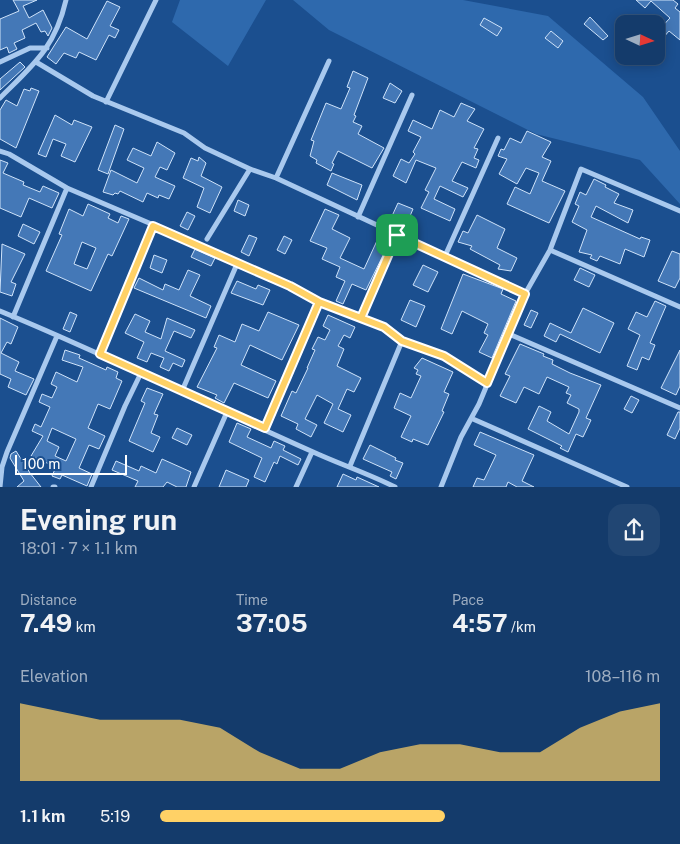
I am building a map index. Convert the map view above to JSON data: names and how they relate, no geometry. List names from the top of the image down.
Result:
{
  "scale_bar": "100 m",
  "north": "right",
  "page": {
    "scale": "100 m",
    "heading": ["Evening run", "18:01 · 7 × 1.1 km"],
    "stats": [
      ["Distance", "7.49 km"],
      ["Time", "37:05"],
      ["Pace", "4:57 /km"]
    ],
    "chart": ["Elevation", "108–116 m"],
    "list": [
      {
        "name": "1.1 km",
        "note": "5:19"
      }
    ]
  }
}
